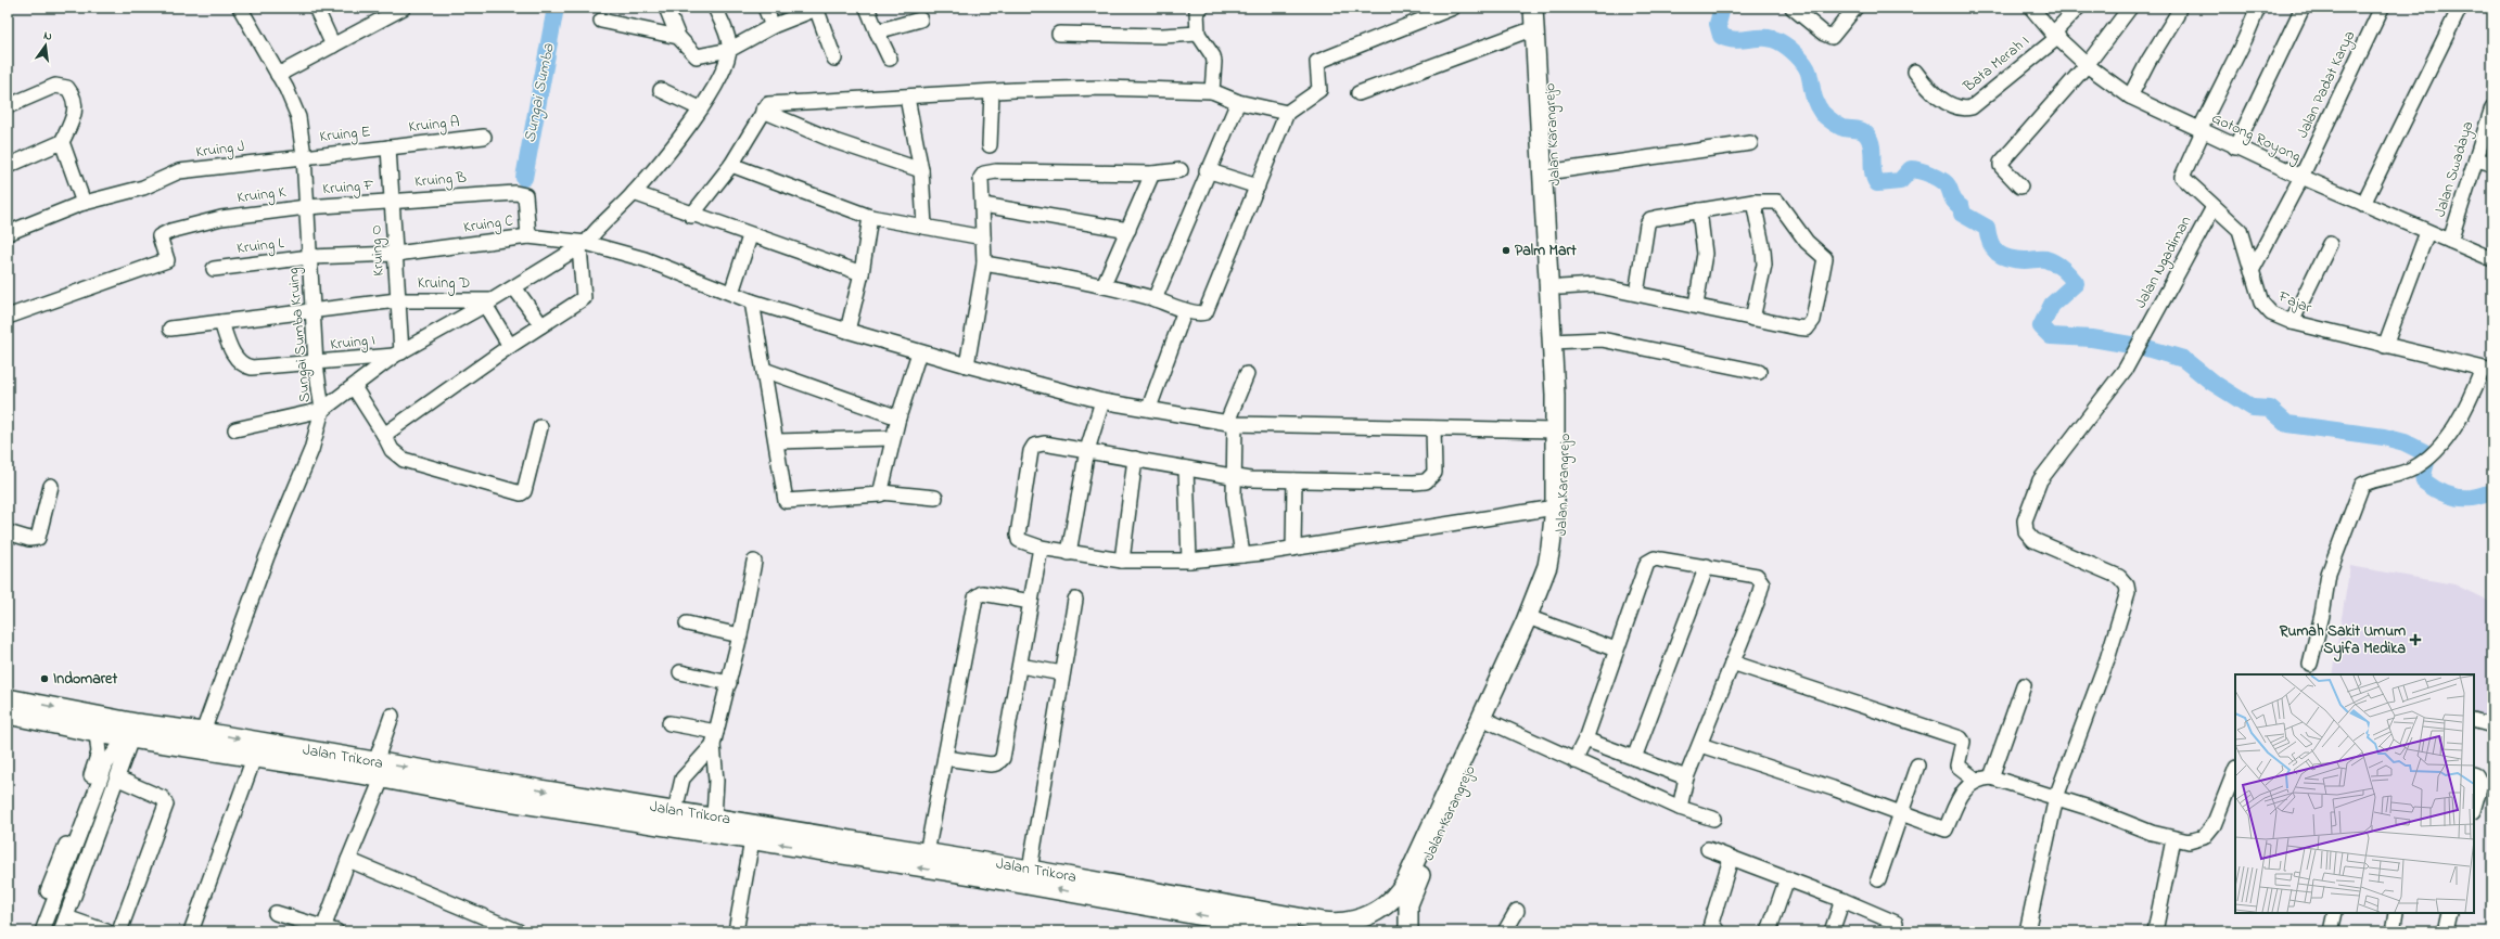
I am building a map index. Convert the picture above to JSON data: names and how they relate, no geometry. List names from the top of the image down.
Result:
{
  "streets": {
    "main road": ["Jalan Karangrejo", "Jalan Trikora"],
    "street": [
      "Bata Merah I",
      "Jalan Padat Karya",
      "Kruing A",
      "Kruing E",
      "Gotong Royong",
      "Kruing J",
      "Jalan Swadaya",
      "Kruing B",
      "Kruing F",
      "Kruing K",
      "Kruing C",
      "Kruing L",
      "Kruing O",
      "Jalan Ngadiman",
      "Kruing D",
      "Fajar",
      "Sungai Sumba Kruing",
      "Kruing I"
    ]
  },
  "crossings": [
    ["Bata Merah I", "Gotong Royong"],
    ["Jalan Padat Karya", "Gotong Royong"],
    ["Jalan Padat Karya", "Fajar"],
    ["Kruing A", "Kruing E"],
    ["Kruing A", "Kruing O"],
    ["Kruing E", "Kruing J"],
    ["Kruing E", "Kruing O"],
    ["Kruing E", "Sungai Sumba Kruing"],
    ["Jalan Karangrejo", "Kruing C"],
    ["Jalan Karangrejo", "Jalan Trikora"],
    ["Gotong Royong", "Jalan Swadaya"],
    ["Gotong Royong", "Fajar"],
    ["Kruing J", "Sungai Sumba Kruing"],
    ["Kruing B", "Kruing F"],
    ["Kruing B", "Kruing C"],
    ["Kruing B", "Kruing O"],
    ["Kruing F", "Kruing K"],
    ["Kruing F", "Kruing O"],
    ["Kruing F", "Sungai Sumba Kruing"],
    ["Kruing K", "Sungai Sumba Kruing"],
    ["Kruing C", "Kruing L"],
    ["Kruing C", "Kruing O"],
    ["Kruing C", "Sungai Sumba Kruing"],
    ["Kruing L", "Sungai Sumba Kruing"],
    ["Kruing O", "Kruing D"],
    ["Kruing O", "Kruing I"],
    ["Jalan Ngadiman", "Fajar"],
    ["Kruing D", "Sungai Sumba Kruing"],
    ["Kruing D", "Kruing I"],
    ["Sungai Sumba Kruing", "Kruing I"],
    ["Sungai Sumba Kruing", "Jalan Trikora"]
  ],
  "water": ["Sungai Sumba"],
  "places": {
    "other": ["Palm Mart", "Indomaret"],
    "health": ["Rumah Sakit Umum Syifa Medika"]
  },
  "north": "top"
}
